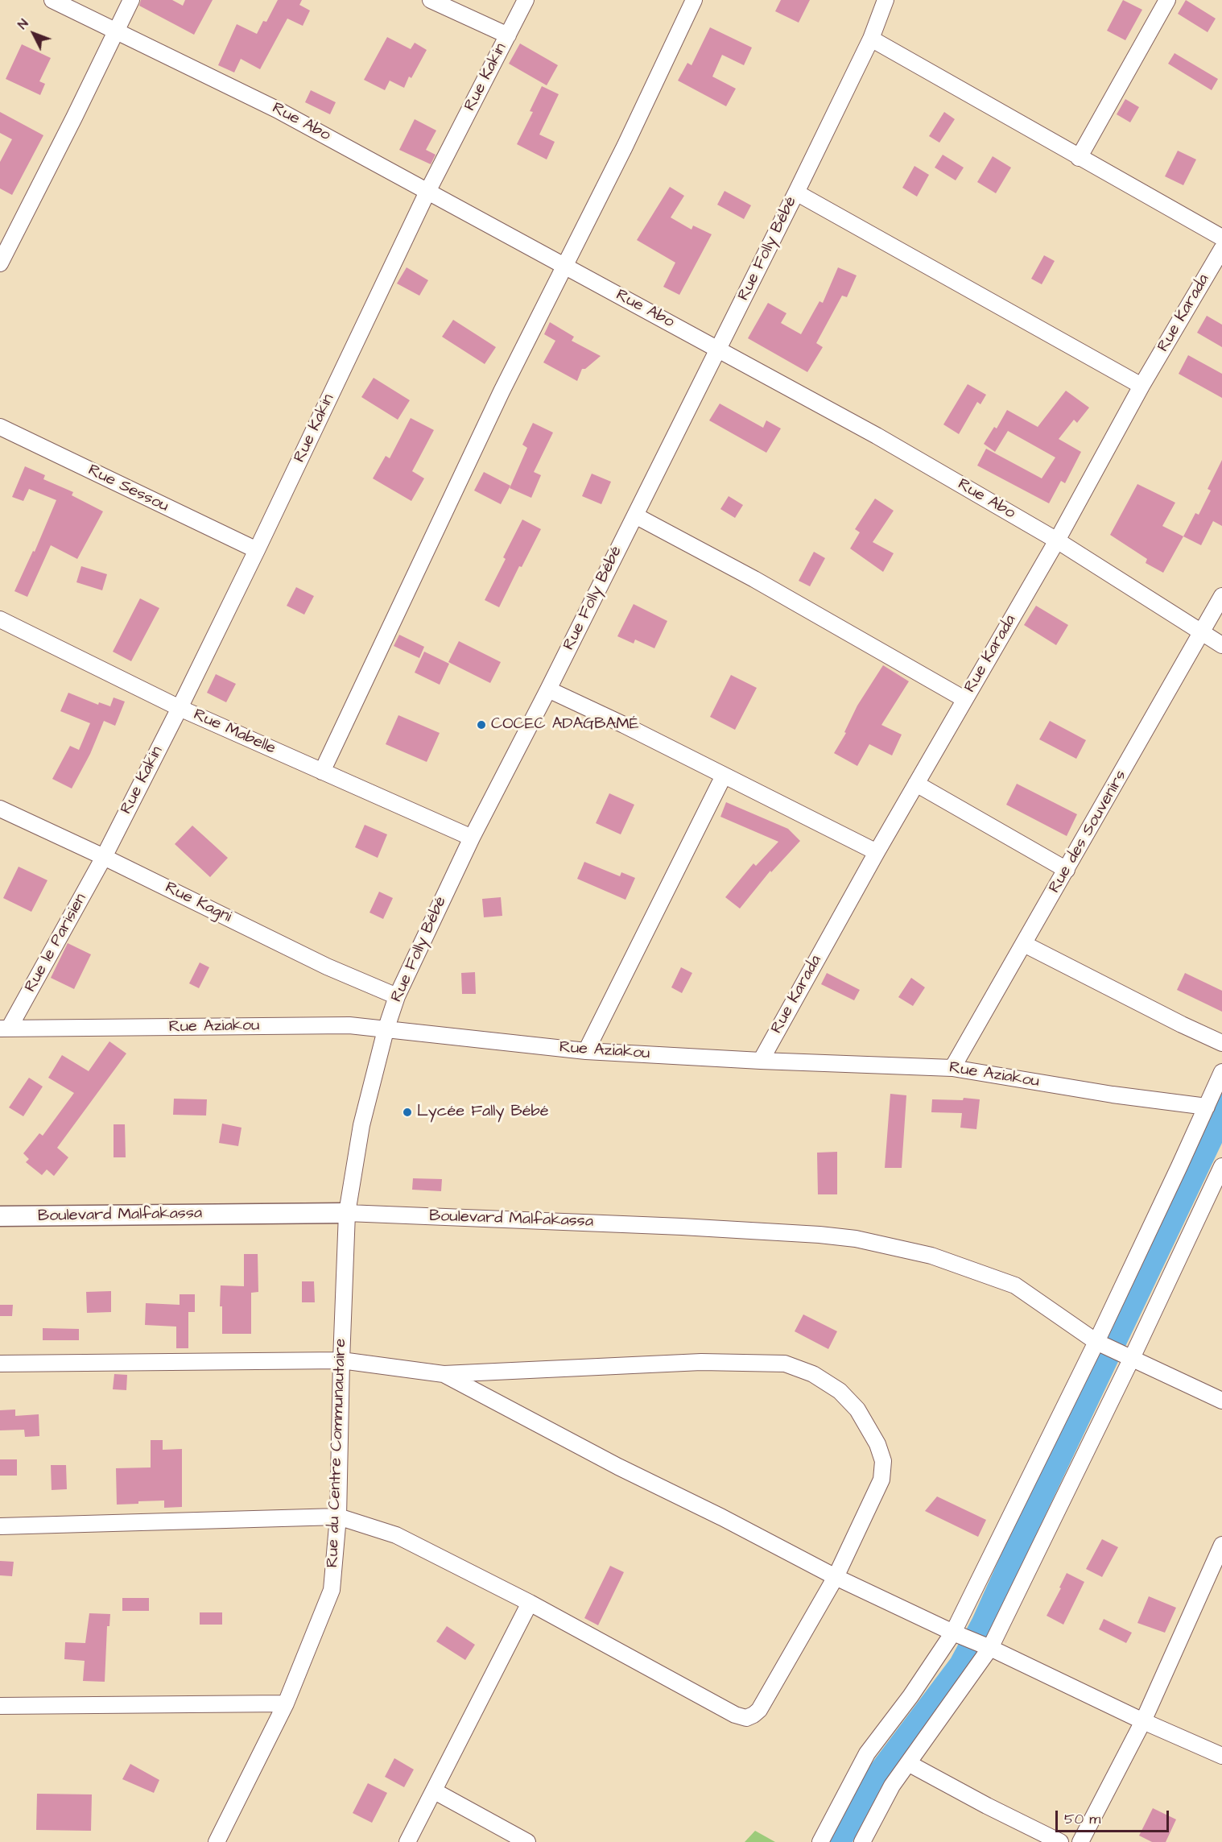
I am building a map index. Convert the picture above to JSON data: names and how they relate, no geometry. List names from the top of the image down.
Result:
{
  "streets": {
    "street": [
      "Rue Kakin",
      "Rue Abo",
      "Rue Folly Bébé",
      "Rue Karada",
      "Rue Sessou",
      "Rue Mabelle",
      "Rue des Souvenirs",
      "Rue Kagni",
      "Rue le Parisien",
      "Rue Aziakou",
      "Boulevard Malfakassa",
      "Rue du Centre Communautaire"
    ]
  },
  "crossings": [
    ["Rue Kakin", "Rue Abo"],
    ["Rue Kakin", "Rue Sessou"],
    ["Rue Kakin", "Rue Mabelle"],
    ["Rue Kakin", "Rue Kagni"],
    ["Rue Kakin", "Rue le Parisien"],
    ["Rue Abo", "Rue Folly Bébé"],
    ["Rue Abo", "Rue Karada"],
    ["Rue Abo", "Rue des Souvenirs"],
    ["Rue Folly Bébé", "Rue Mabelle"],
    ["Rue Folly Bébé", "Rue Kagni"],
    ["Rue Folly Bébé", "Rue Aziakou"],
    ["Rue Folly Bébé", "Boulevard Malfakassa"],
    ["Rue Folly Bébé", "Rue du Centre Communautaire"],
    ["Rue Karada", "Rue Aziakou"],
    ["Rue des Souvenirs", "Rue Aziakou"],
    ["Rue Kagni", "Rue le Parisien"],
    ["Rue le Parisien", "Rue Aziakou"],
    ["Boulevard Malfakassa", "Rue du Centre Communautaire"]
  ],
  "places": ["COCEC ADAGBAMÉ", "Lycée Fally Bébé"],
  "scale_bar": "50 m",
  "north": "top left"
}
